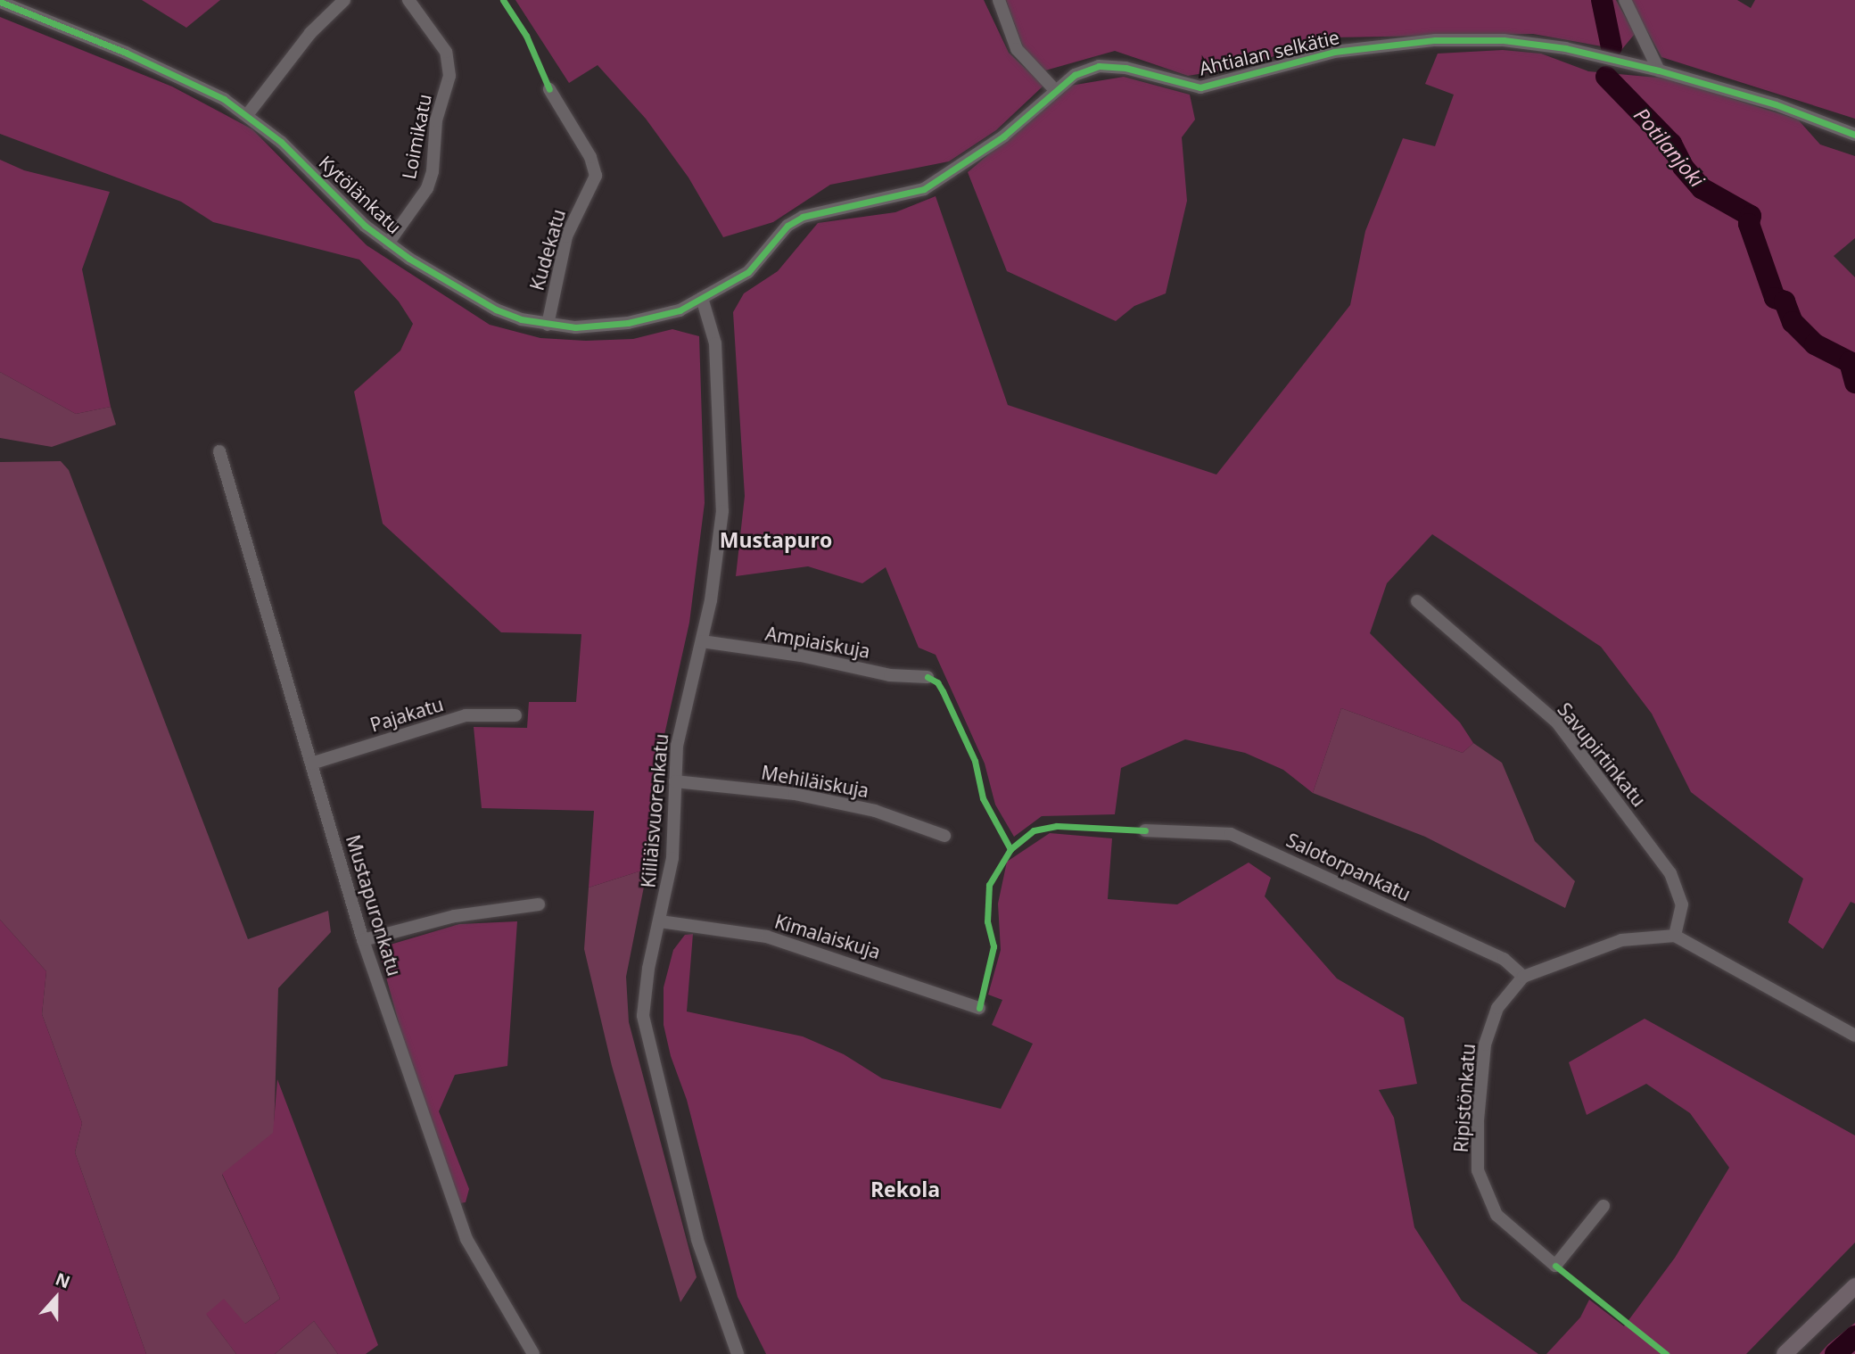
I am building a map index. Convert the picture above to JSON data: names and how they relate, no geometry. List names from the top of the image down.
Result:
{
  "streets": {
    "street": [
      "Ahtialan selkätie",
      "Loimikatu",
      "Kytölänkatu",
      "Kudekatu",
      "Ampiaiskuja",
      "Pajakatu",
      "Savupirtinkatu",
      "Mehiläiskuja",
      "Kiiliäisvuorenkatu",
      "Salotorpankatu",
      "Mustapuronkatu",
      "Kimalaiskuja",
      "Ripistönkatu"
    ]
  },
  "crossings": [
    ["Ahtialan selkätie", "Kytölänkatu"],
    ["Loimikatu", "Kytölänkatu"],
    ["Kytölänkatu", "Kudekatu"],
    ["Kytölänkatu", "Kiiliäisvuorenkatu"],
    ["Ampiaiskuja", "Kiiliäisvuorenkatu"],
    ["Pajakatu", "Mustapuronkatu"],
    ["Savupirtinkatu", "Ripistönkatu"],
    ["Mehiläiskuja", "Kiiliäisvuorenkatu"],
    ["Kiiliäisvuorenkatu", "Kimalaiskuja"],
    ["Salotorpankatu", "Ripistönkatu"]
  ],
  "districts": ["Mustapuro", "Rekola"],
  "water": ["Potilanjoki"],
  "north": "top"
}
